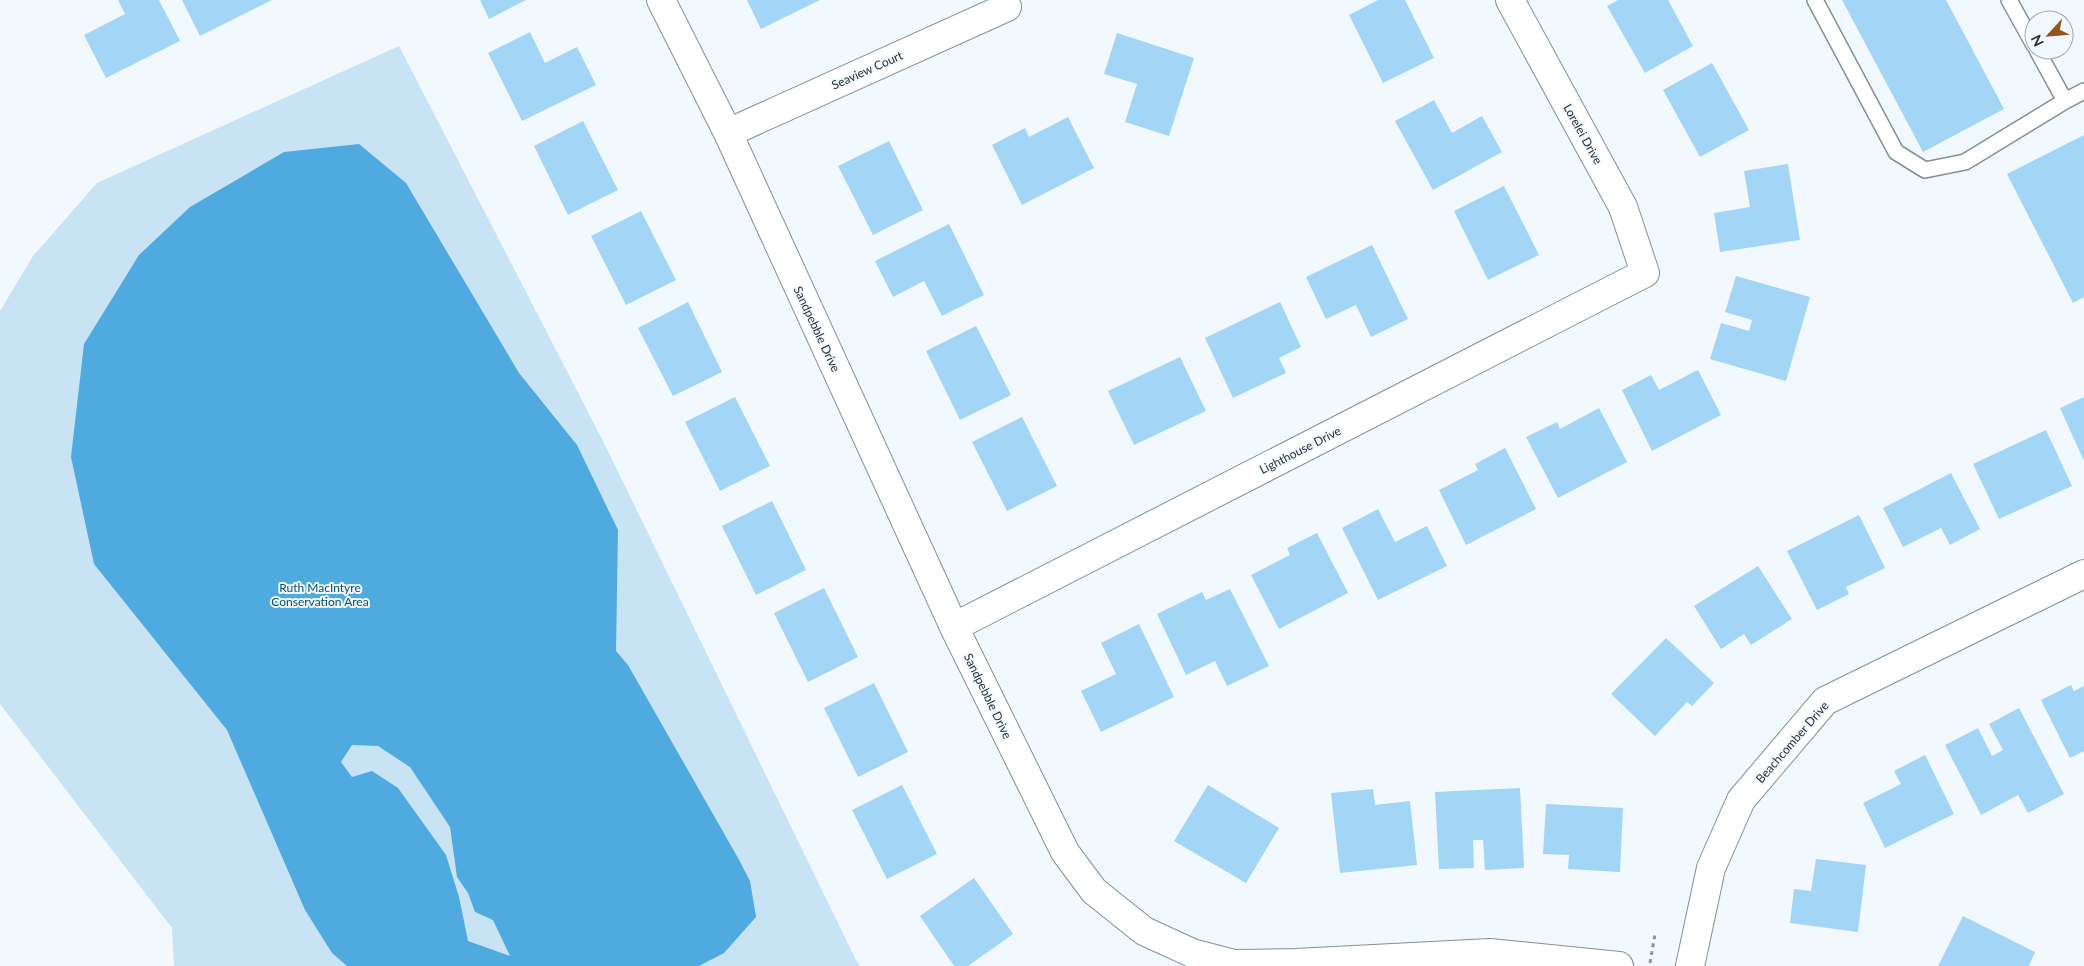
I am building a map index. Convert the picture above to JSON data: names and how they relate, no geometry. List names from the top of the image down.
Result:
{
  "streets": {
    "street": [
      "Seaview Court",
      "Lorelei Drive",
      "Sandpebble Drive",
      "Lighthouse Drive",
      "Beachcomber Drive"
    ]
  },
  "crossings": [
    ["Seaview Court", "Sandpebble Drive"],
    ["Lorelei Drive", "Lighthouse Drive"],
    ["Sandpebble Drive", "Lighthouse Drive"]
  ],
  "parks": ["Ruth MacIntyre Conservation Area"],
  "north": "bottom left"
}
